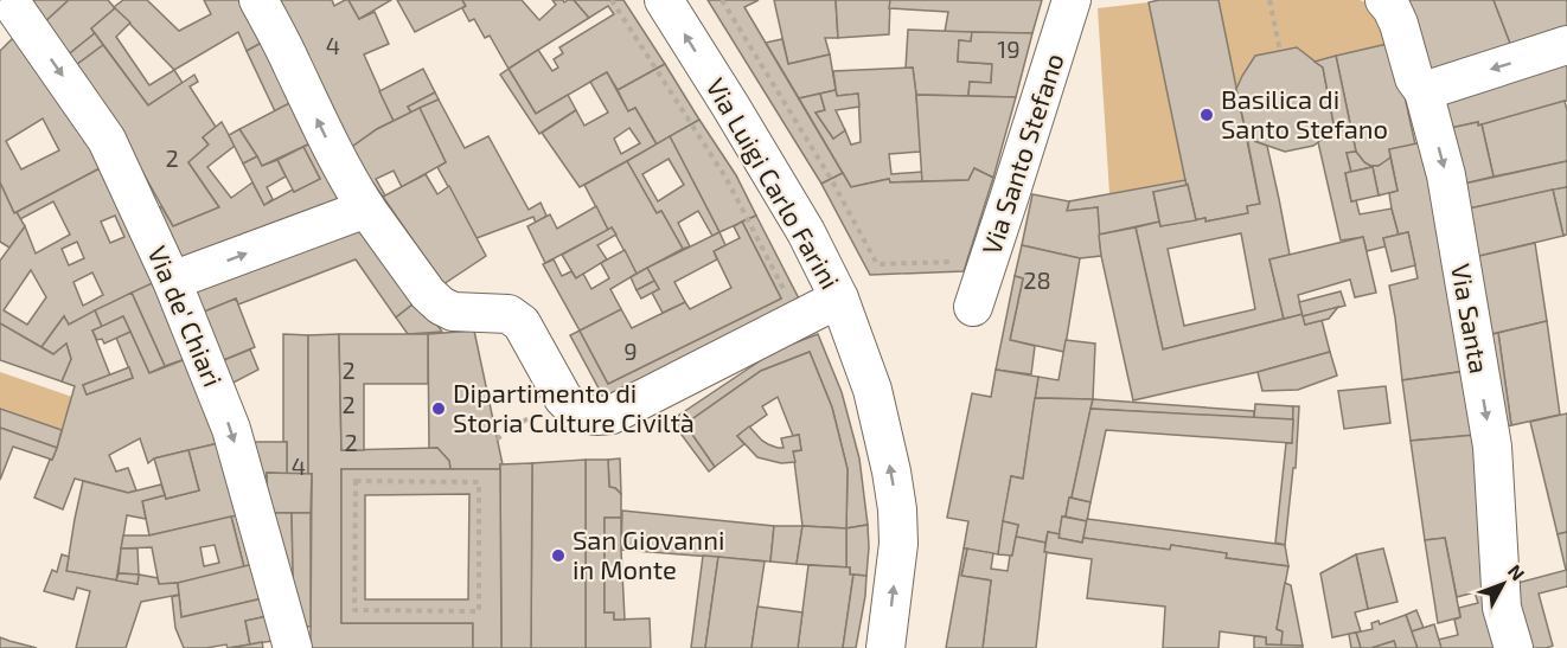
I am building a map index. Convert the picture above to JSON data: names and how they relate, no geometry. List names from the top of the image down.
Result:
{
  "streets": {
    "street": [
      "Via Santo Stefano",
      "Via Luigi Carlo Farini",
      "Via de' Chiari",
      "Via Santa"
    ]
  },
  "one_way": ["Via Luigi Carlo Farini", "Via Santa"],
  "places": ["Basilica di Santo Stefano", "Dipartimento di Storia Culture Civiltà", "San Giovanni in Monte"],
  "house_numbers": [
    "4",
    "19",
    "2",
    "28",
    "9",
    "2",
    "2",
    "2",
    "4"
  ],
  "north": "top right"
}
